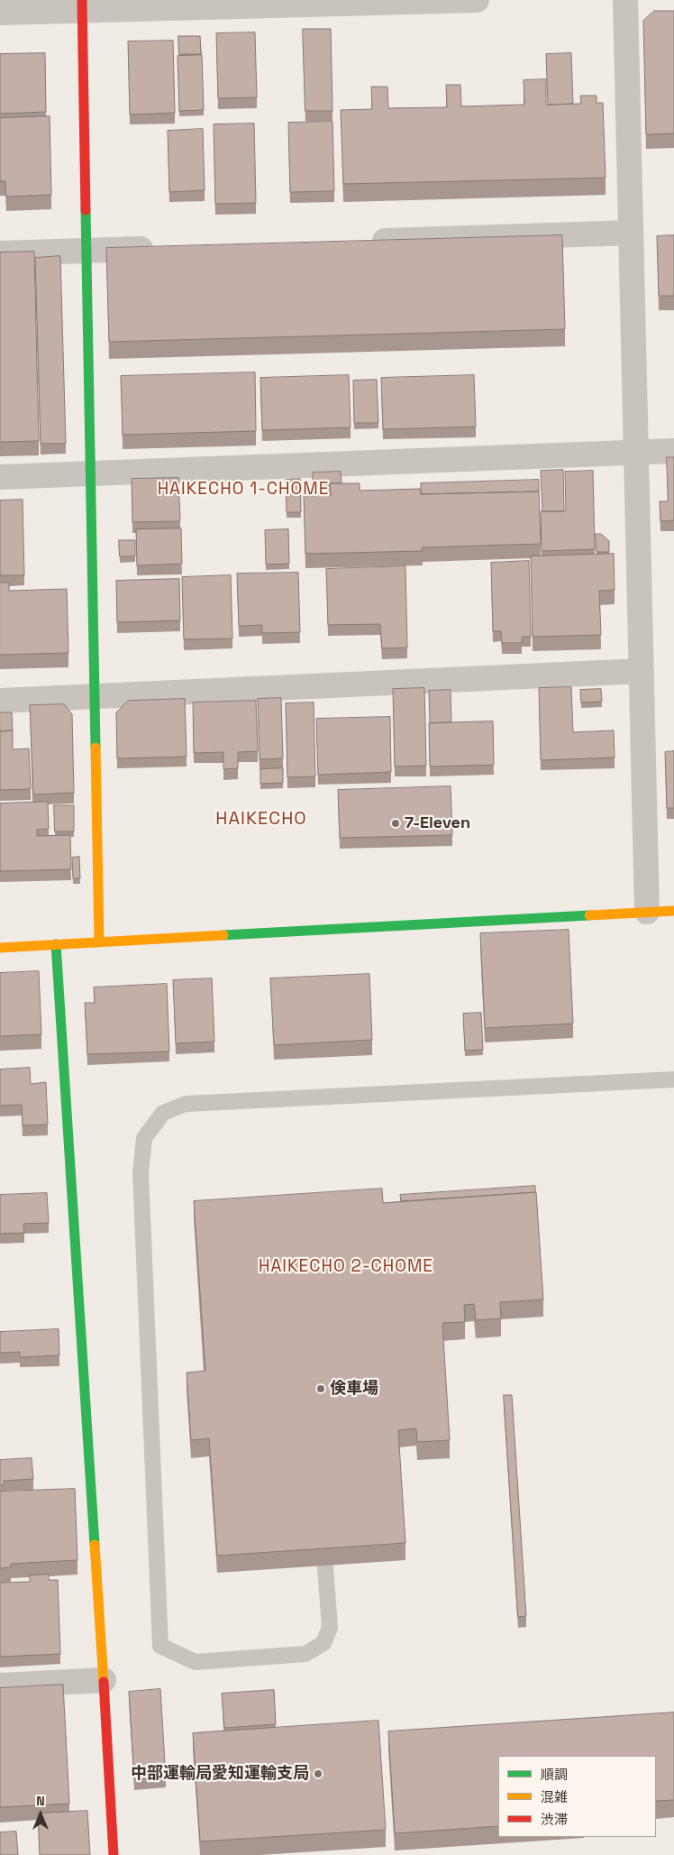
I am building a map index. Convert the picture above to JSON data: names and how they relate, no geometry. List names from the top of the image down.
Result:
{
  "districts": ["HAIKECHO 1-CHOME", "HAIKECHO", "HAIKECHO 2-CHOME"],
  "places": ["7-Eleven", "倹車場", "中部運輸局愛知運輸支局"],
  "legend": ["順調", "混雑", "渋滞"],
  "north": "top"
}
